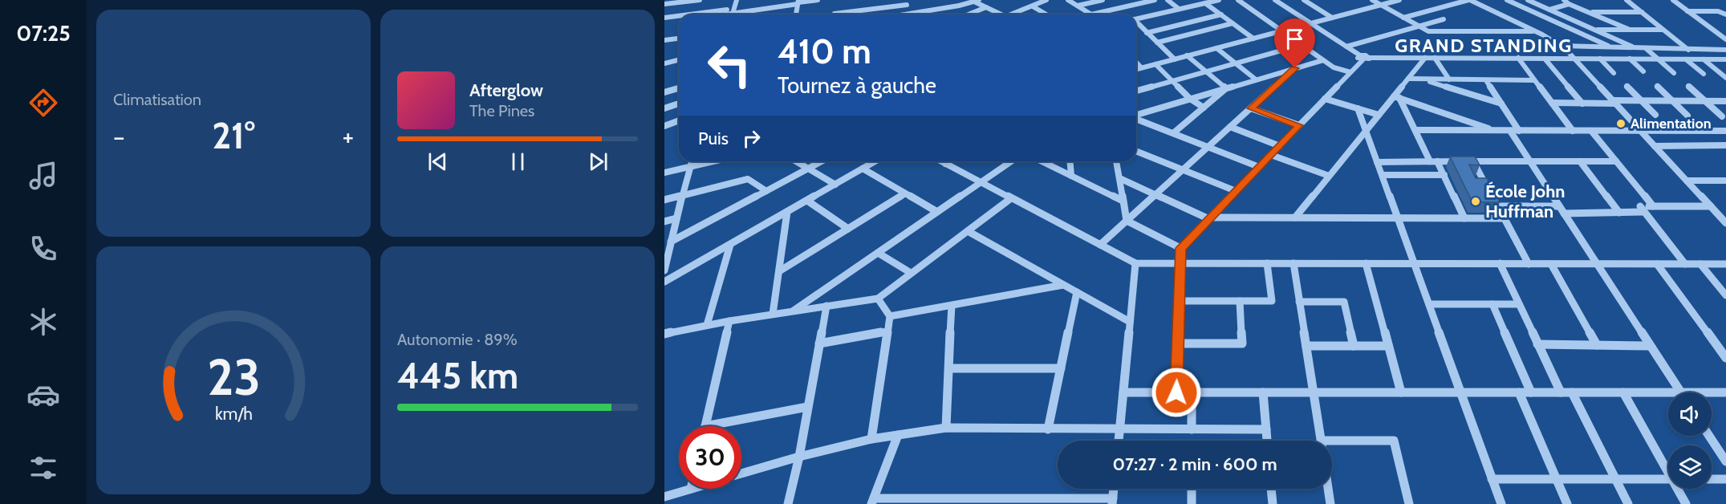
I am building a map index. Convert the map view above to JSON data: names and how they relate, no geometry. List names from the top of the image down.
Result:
{
  "districts": ["GRAND STANDING"],
  "places": ["Alimentation", "École John Huffman"],
  "page": {
    "tabs": "07:25",
    "tile": [
      "Climatisation",
      ["Autonomie · 89%", "445 km"]
    ],
    "turn": ["410 m", "Tournez à gauche"],
    "song": ["Afterglow", "The Pines"],
    "then": "Puis",
    "heat": ["−", "21°", "+"],
    "limit": "30",
    "trip": "07:27 · 2 min · 600 m",
    "gauge": ["23", "km/h"]
  }
}
